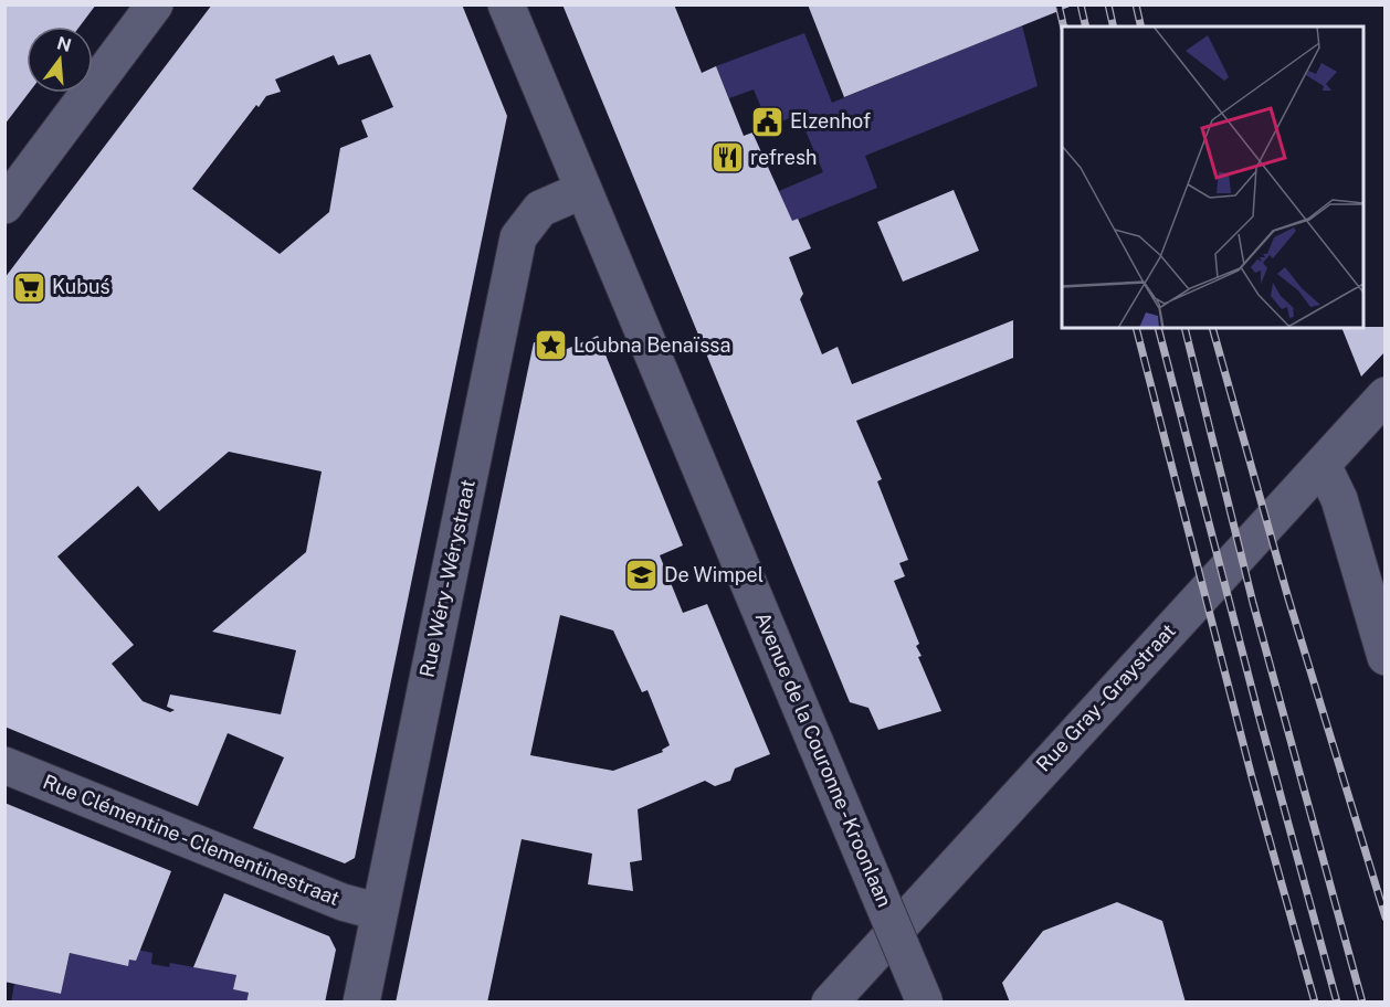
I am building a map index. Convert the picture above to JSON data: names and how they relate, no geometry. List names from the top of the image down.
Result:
{
  "streets": {
    "street": [
      "Rue Wéry - Wérystraat",
      "Rue Gray - Graystraat",
      "Avenue de la Couronne - Kroonlaan",
      "Rue Clémentine - Clementinestraat"
    ]
  },
  "crossings": [
    ["Rue Wéry - Wérystraat", "Avenue de la Couronne - Kroonlaan"],
    ["Rue Wéry - Wérystraat", "Rue Clémentine - Clementinestraat"]
  ],
  "places": {
    "public building": ["Elzenhof"],
    "restaurant": ["refresh"],
    "supermarket": ["Kubuś"],
    "place": ["Loubna Benaïssa"],
    "school or university": ["De Wimpel"]
  },
  "north": "top"
}
